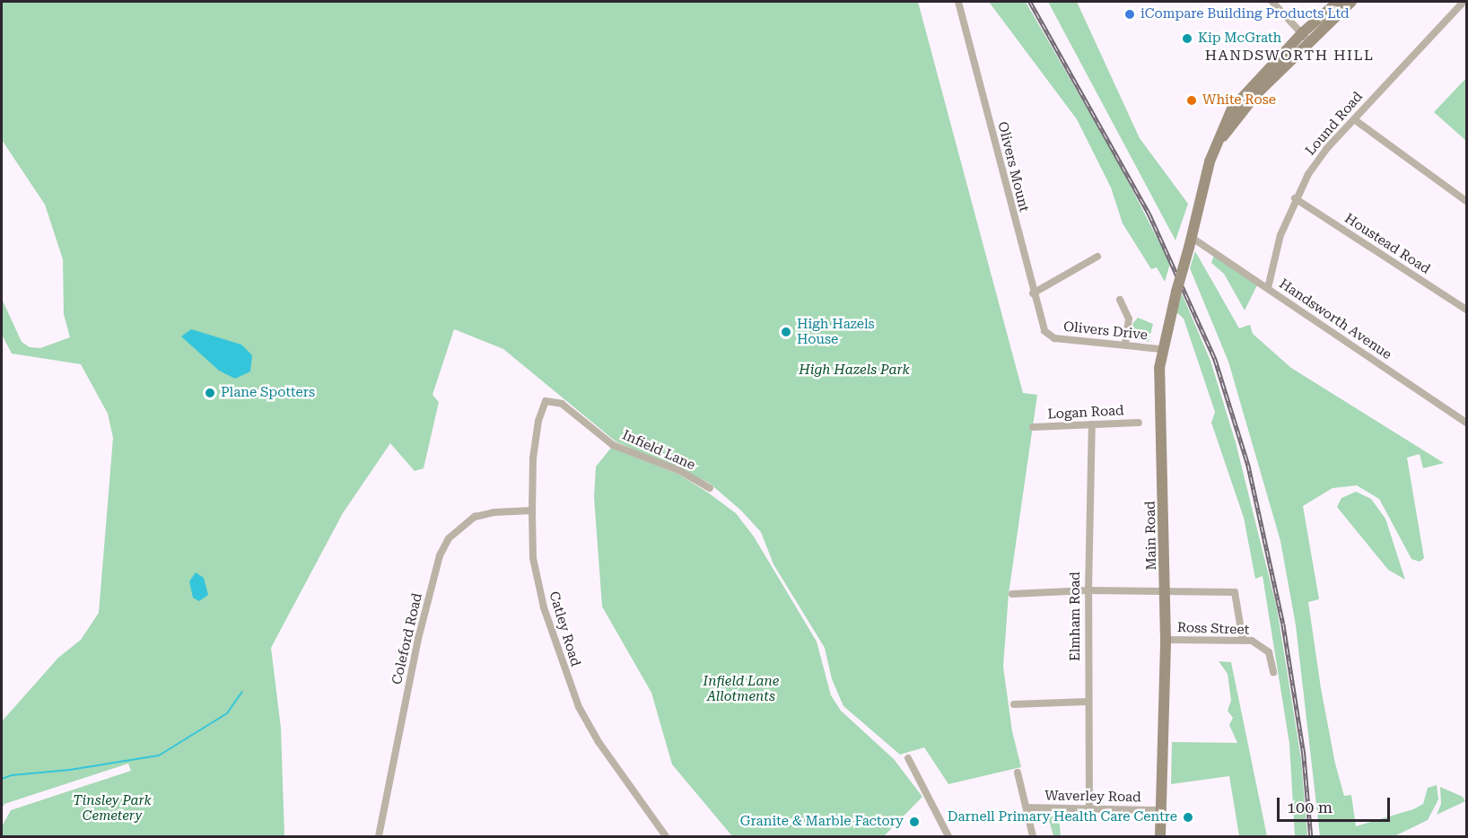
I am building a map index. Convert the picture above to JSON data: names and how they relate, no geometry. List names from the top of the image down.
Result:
{
  "streets": {
    "main road": ["Main Road"],
    "street": [
      "Lound Road",
      "Olivers Mount",
      "Houstead Road",
      "Handsworth Avenue",
      "Olivers Drive",
      "Logan Road",
      "Infield Lane",
      "Elmham Road",
      "Catley Road",
      "Ross Street",
      "Coleford Road",
      "Waverley Road"
    ]
  },
  "crossings": [
    ["Lound Road", "Houstead Road"],
    ["Lound Road", "Handsworth Avenue"],
    ["Olivers Mount", "Olivers Drive"],
    ["Handsworth Avenue", "Main Road"],
    ["Olivers Drive", "Main Road"],
    ["Logan Road", "Elmham Road"],
    ["Infield Lane", "Catley Road"],
    ["Main Road", "Ross Street"],
    ["Main Road", "Waverley Road"],
    ["Elmham Road", "Waverley Road"],
    ["Catley Road", "Coleford Road"]
  ],
  "districts": ["HANDSWORTH HILL"],
  "parks": ["High Hazels Park", "Infield Lane Allotments", "Tinsley Park Cemetery"],
  "places": [
    "iCompare Building Products Ltd",
    "Kip McGrath",
    "White Rose",
    "High Hazels House",
    "Plane Spotters",
    "Darnell Primary Health Care Centre",
    "Granite & Marble Factory"
  ],
  "scale_bar": "100 m"
}
